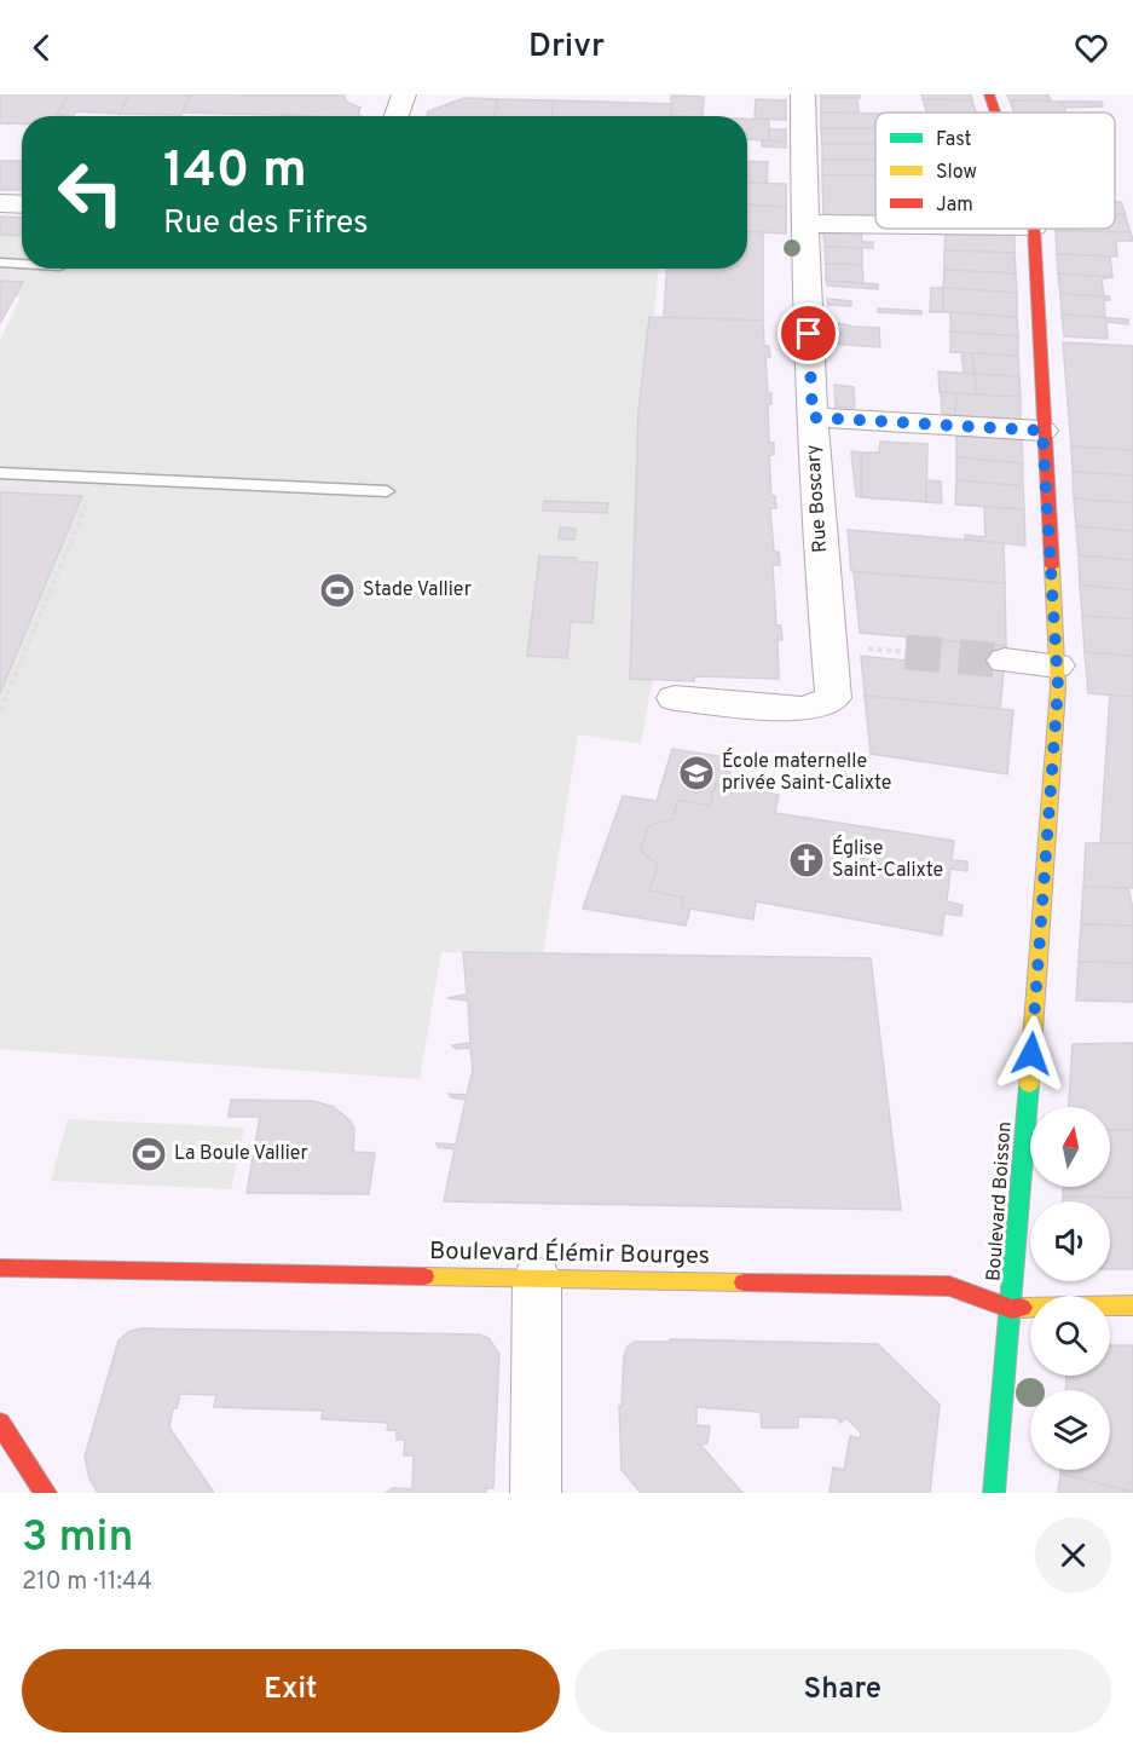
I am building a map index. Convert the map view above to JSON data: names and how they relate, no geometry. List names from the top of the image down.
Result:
{
  "streets": {
    "street": ["Rue Boscary", "Boulevard Boisson", "Boulevard Élémir Bourges"]
  },
  "crossings": [
    ["Boulevard Boisson", "Boulevard Élémir Bourges"]
  ],
  "places": {
    "sports": ["Stade Vallier", "La Boule Vallier"],
    "school or university": ["École maternelle privée Saint-Calixte"],
    "church": ["Église Saint-Calixte"]
  },
  "legend": ["Fast", "Slow", "Jam"],
  "north": "top",
  "page": {
    "header": "Drivr",
    "turn": ["140 m", "Rue des Fifres"],
    "heading": ["3 min", "210 m · 11:44"],
    "buttons": ["Exit", "Share"]
  }
}
